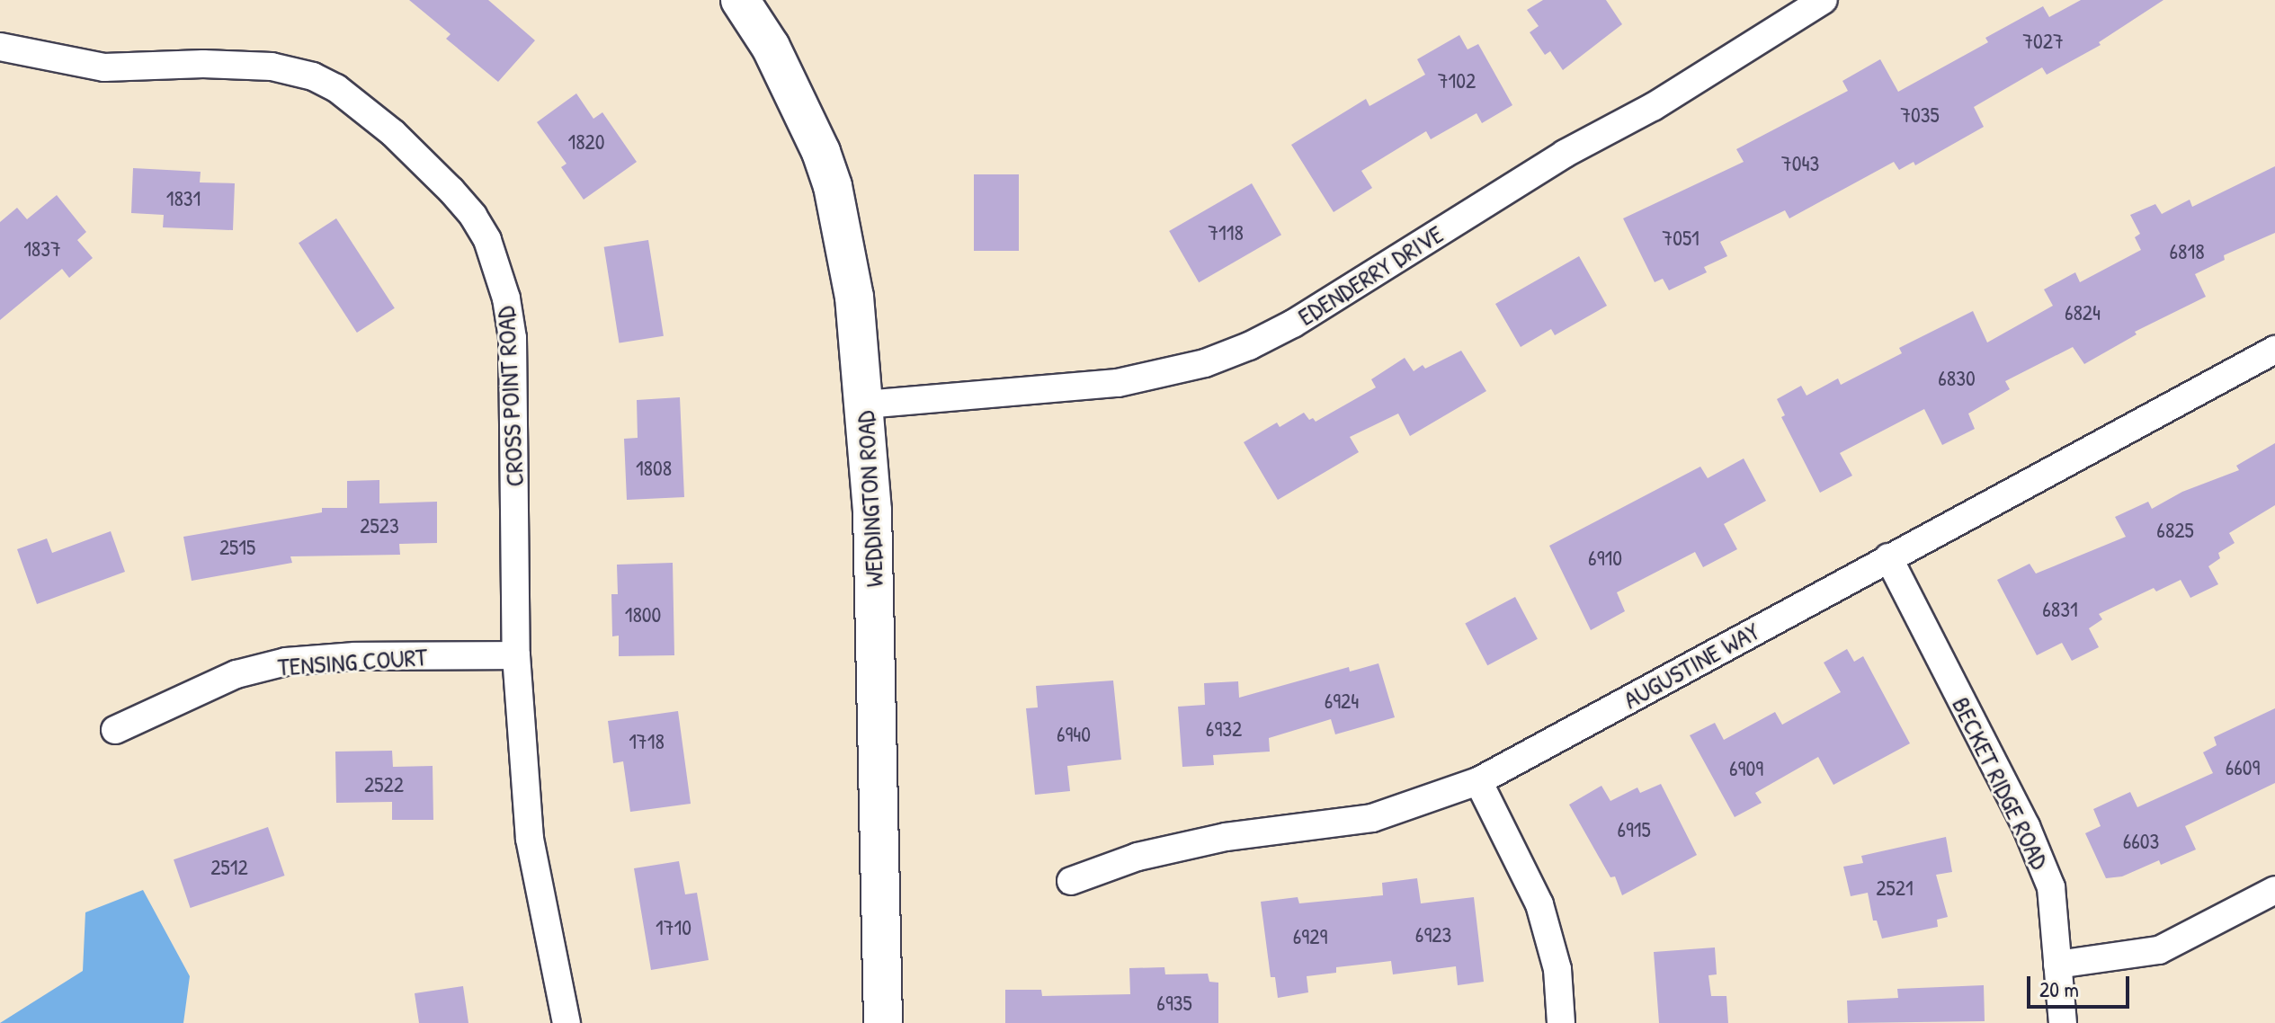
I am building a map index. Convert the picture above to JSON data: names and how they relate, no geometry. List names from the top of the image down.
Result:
{
  "streets": {
    "main road": ["WEDDINGTON ROAD"],
    "street": [
      "EDENDERRY DRIVE",
      "CROSS POINT ROAD",
      "TENSING COURT",
      "AUGUSTINE WAY",
      "BECKET RIDGE ROAD"
    ]
  },
  "crossings": [
    ["EDENDERRY DRIVE", "WEDDINGTON ROAD"],
    ["CROSS POINT ROAD", "TENSING COURT"],
    ["AUGUSTINE WAY", "BECKET RIDGE ROAD"]
  ],
  "house_numbers": [
    "7027",
    "7102",
    "7035",
    "1820",
    "7043",
    "1831",
    "7118",
    "7051",
    "1837",
    "6818",
    "6824",
    "6830",
    "1808",
    "2523",
    "6825",
    "2515",
    "6910",
    "6831",
    "1800",
    "6924",
    "6932",
    "6940",
    "1718",
    "6609",
    "6909",
    "2522",
    "6915",
    "6603",
    "2512",
    "2521",
    "1710",
    "6923",
    "6929",
    "6935"
  ],
  "scale_bar": "20 m"
}
